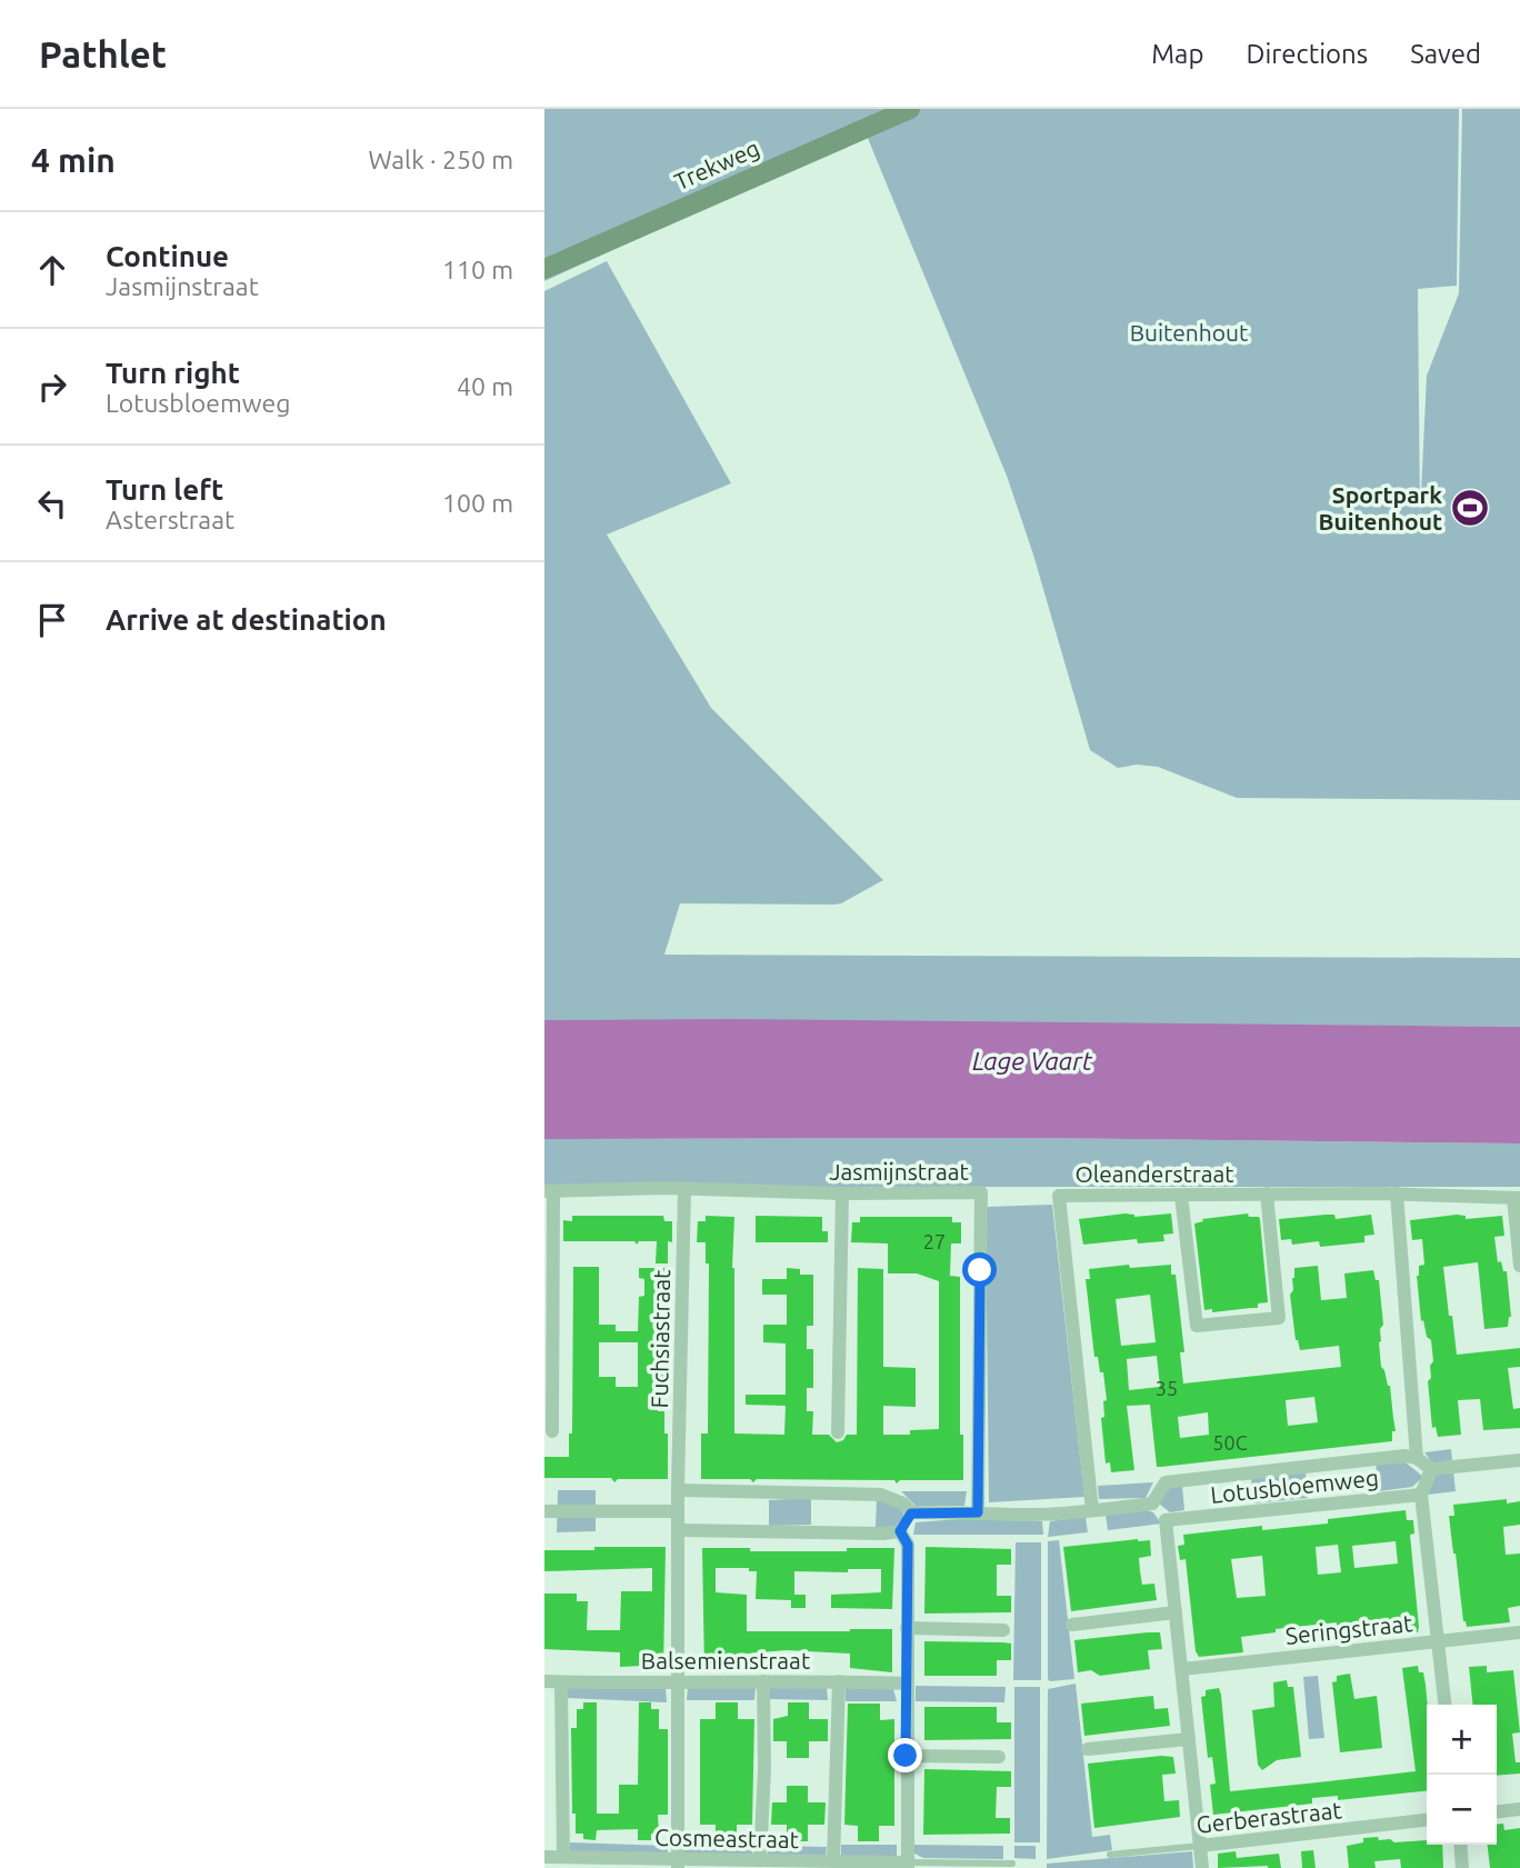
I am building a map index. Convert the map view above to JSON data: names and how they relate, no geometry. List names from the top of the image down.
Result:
{
  "streets": {
    "street": [
      "Trekweg",
      "Jasmijnstraat",
      "Oleanderstraat",
      "Fuchsiastraat",
      "Lotusbloemweg",
      "Seringstraat",
      "Balsemienstraat",
      "Gerberastraat",
      "Cosmeastraat"
    ]
  },
  "crossings": [
    ["Jasmijnstraat", "Fuchsiastraat"]
  ],
  "water": ["Lage Vaart"],
  "parks": ["Buitenhout"],
  "places": {
    "sports": ["Sportpark Buitenhout"]
  },
  "house_numbers": ["27", "35", "50C"],
  "page": {
    "header": "Pathlet",
    "nav": ["Map", "Directions", "Saved"],
    "heading": ["4 min", "Walk · 250 m"],
    "list": [
      ["Continue", "Jasmijnstraat", "110 m"],
      ["Turn right", "Lotusbloemweg", "40 m"],
      ["Turn left", "Asterstraat", "100 m"],
      "Arrive at destination"
    ],
    "map_buttons": ["+", "−"]
  }
}
